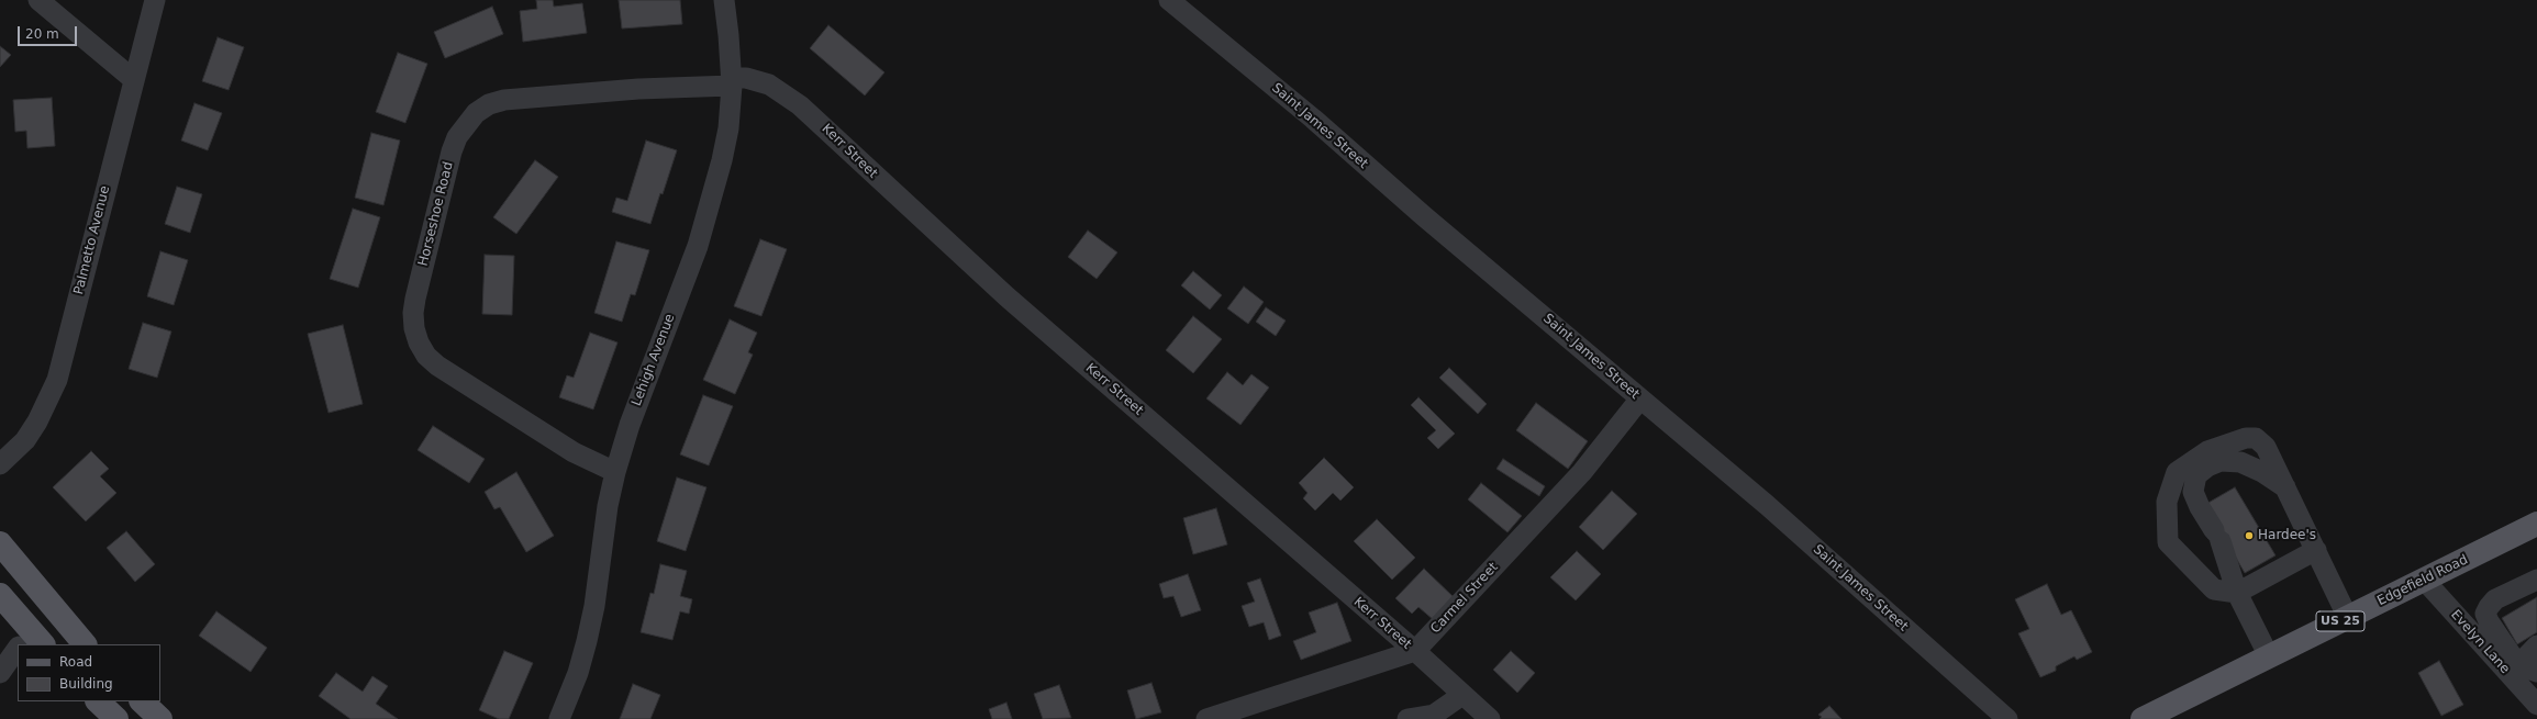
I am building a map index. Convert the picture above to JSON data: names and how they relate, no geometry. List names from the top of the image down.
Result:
{
  "streets": {
    "main road": ["Edgefield Road", "US 25"],
    "street": [
      "Saint James Street",
      "Kerr Street",
      "Horseshoe Road",
      "Palmetto Avenue",
      "Lehigh Avenue",
      "Carmel Street",
      "Evelyn Lane"
    ]
  },
  "crossings": [
    ["Saint James Street", "Carmel Street"],
    ["Kerr Street", "Horseshoe Road"],
    ["Kerr Street", "Lehigh Avenue"],
    ["Kerr Street", "Carmel Street"],
    ["Horseshoe Road", "Lehigh Avenue"],
    ["Edgefield Road", "Evelyn Lane"]
  ],
  "places": ["Hardee's"],
  "legend": ["Road", "Building"],
  "scale_bar": "20 m"
}
